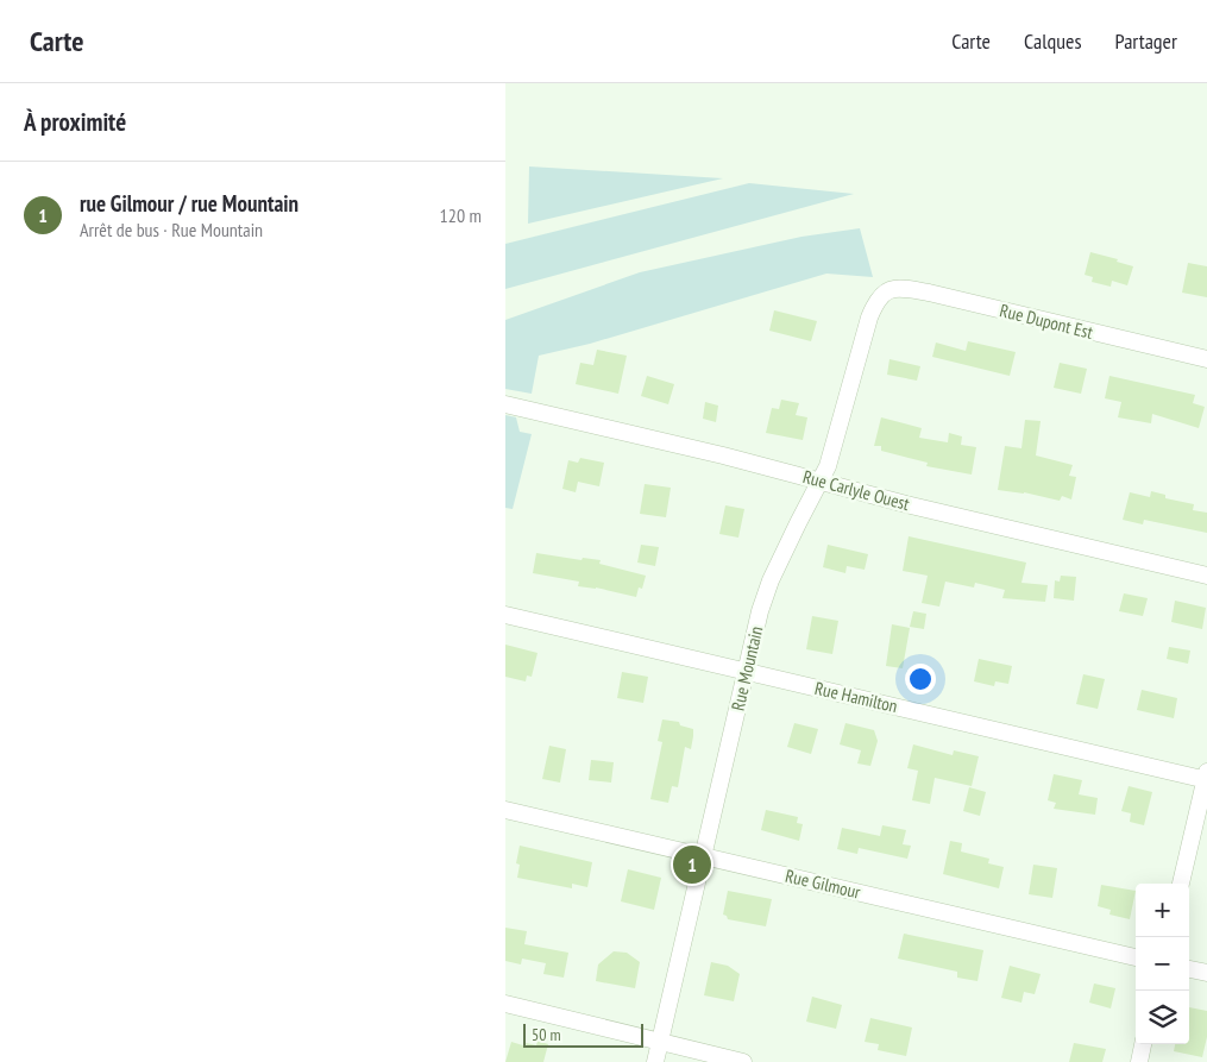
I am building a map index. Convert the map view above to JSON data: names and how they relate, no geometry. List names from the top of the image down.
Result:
{
  "streets": {
    "street": [
      "Rue Dupont Est",
      "Rue Carlyle Ouest",
      "Rue Mountain",
      "Rue Hamilton",
      "Rue Gilmour"
    ]
  },
  "crossings": [
    ["Rue Dupont Est", "Rue Mountain"],
    ["Rue Carlyle Ouest", "Rue Mountain"],
    ["Rue Mountain", "Rue Hamilton"],
    ["Rue Mountain", "Rue Gilmour"]
  ],
  "scale_bar": "50 m",
  "page": {
    "header": "Carte",
    "nav": ["Carte", "Calques", "Partager"],
    "heading": "À proximité",
    "list": [
      {
        "mark": "1",
        "name": "rue Gilmour / rue Mountain",
        "note": "Arrêt de bus · Rue Mountain",
        "value": "120 m"
      }
    ],
    "pins": "1",
    "map_buttons": ["+", "−"],
    "scale": "50 m"
  }
}
